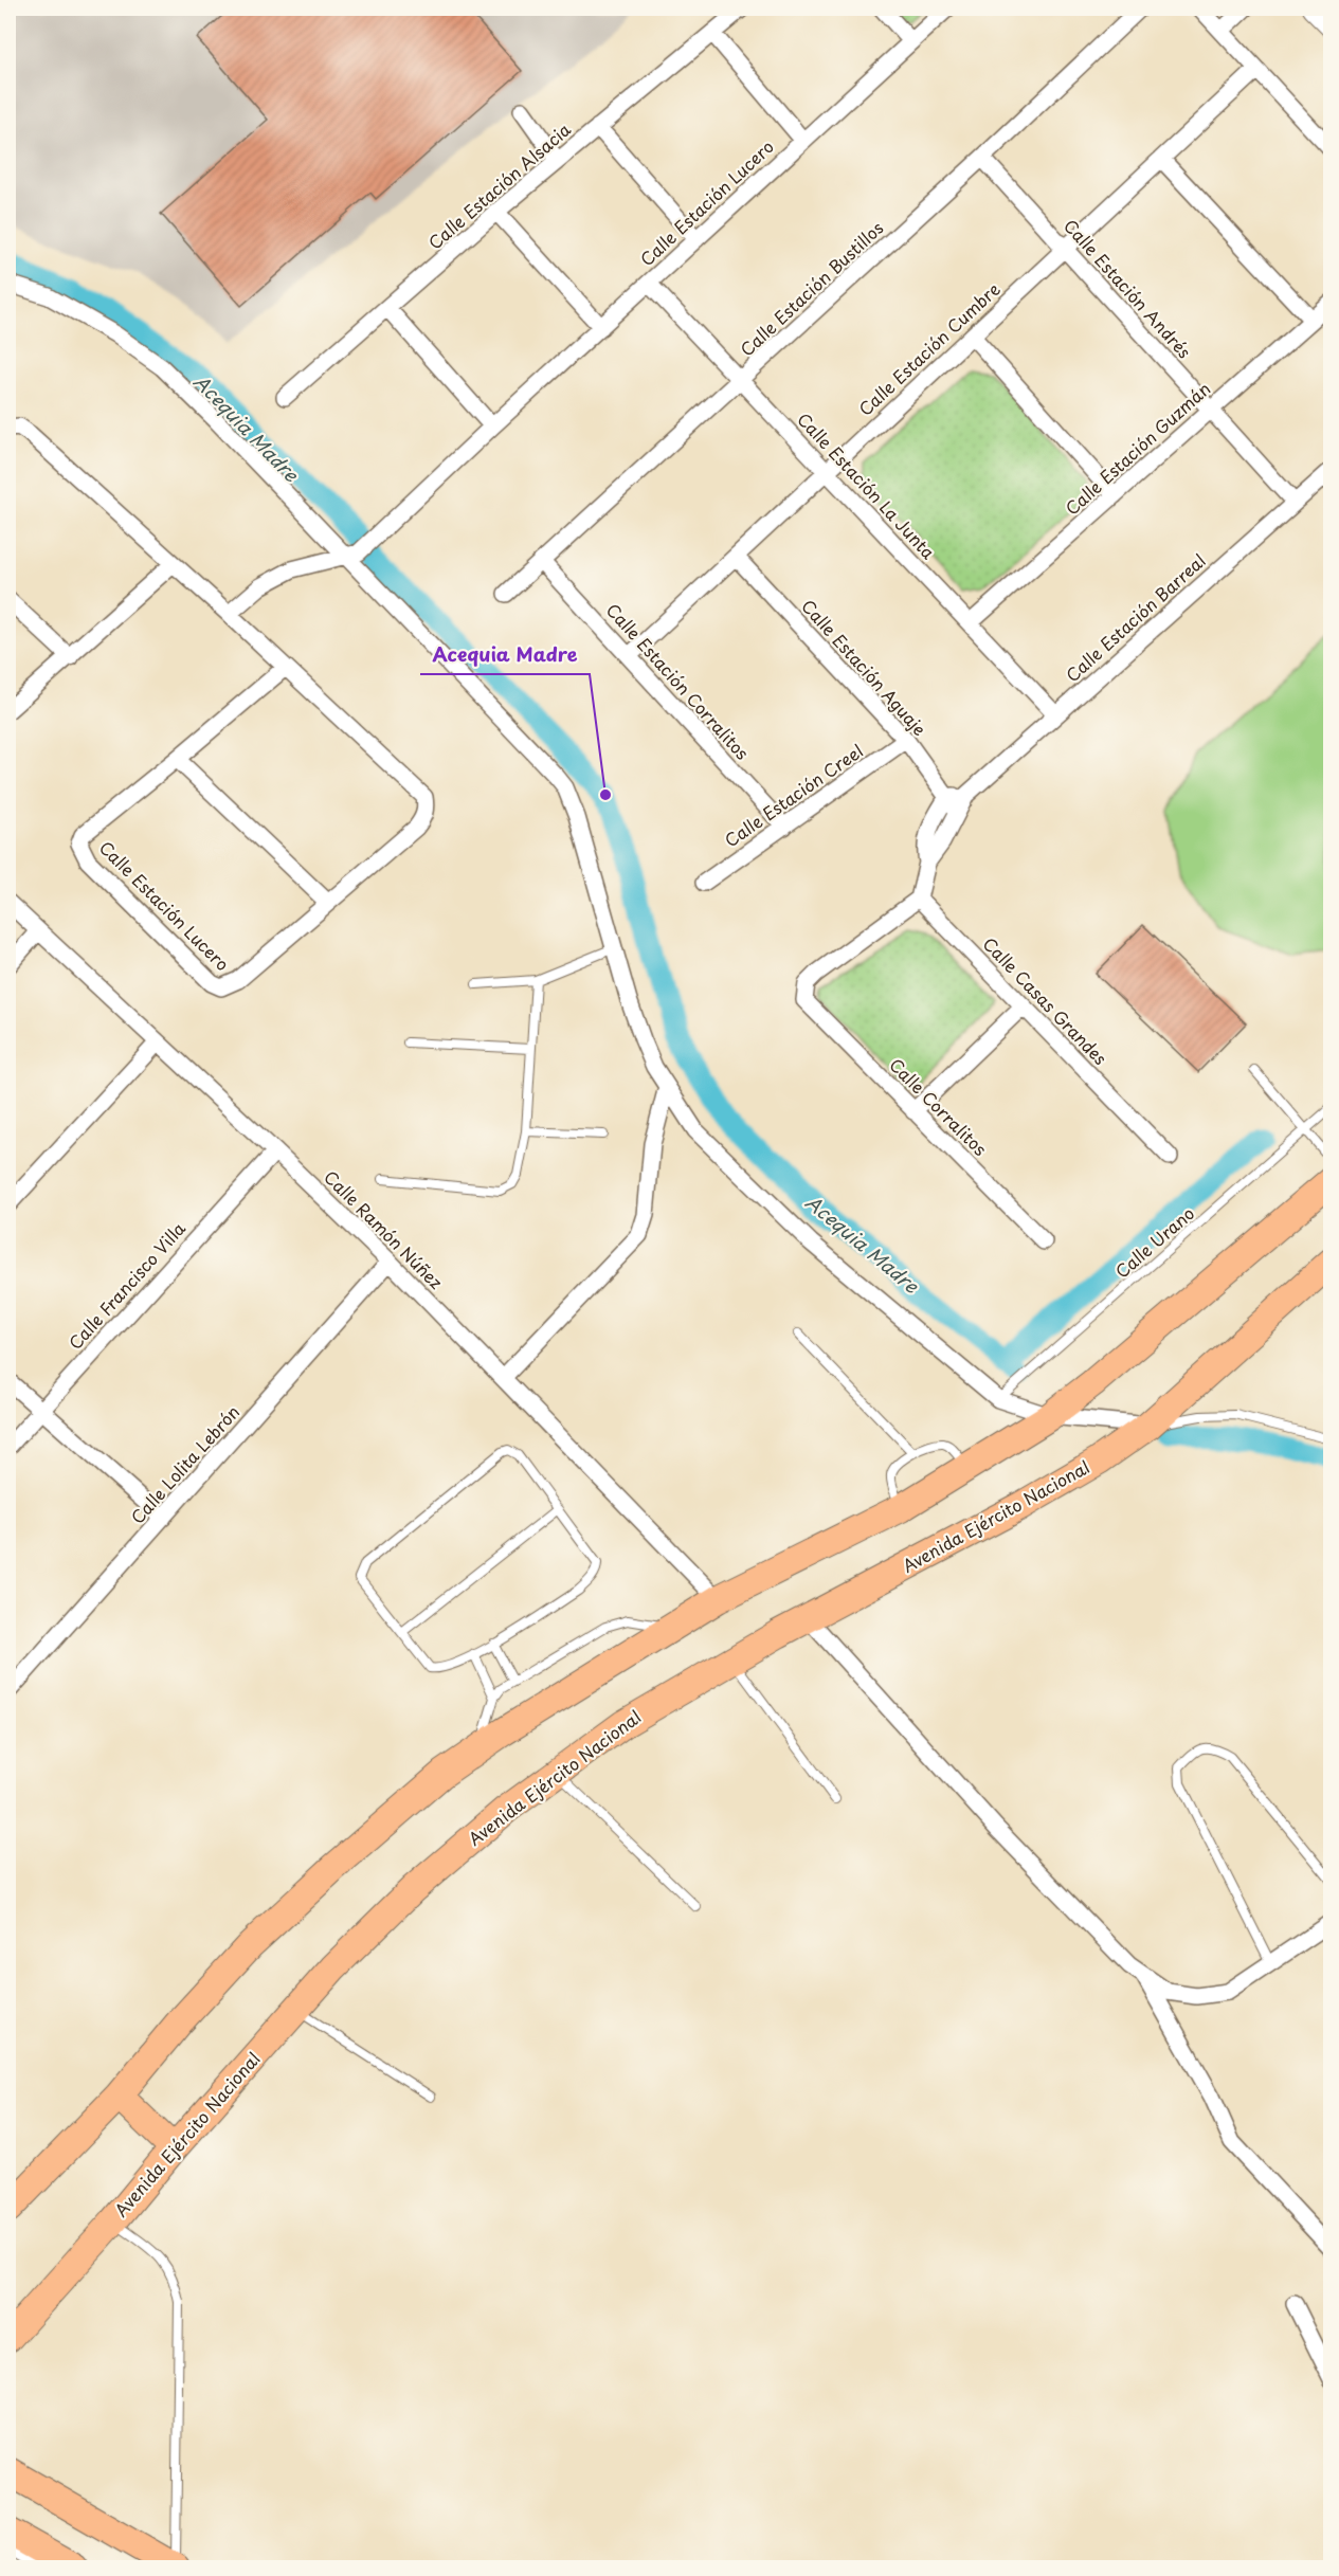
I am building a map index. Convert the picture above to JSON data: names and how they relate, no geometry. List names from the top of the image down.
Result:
{
  "streets": {
    "main road": ["Avenida Ejército Nacional"],
    "street": [
      "Calle Estación Alsacia",
      "Calle Estación Lucero",
      "Calle Estación Bustillos",
      "Calle Estación Andrés",
      "Calle Estación Cumbre",
      "Calle Estación Guzmán",
      "Calle Estación La Junta",
      "Calle Estación Barreal",
      "Calle Estación Aguaje",
      "Calle Estación Corralitos",
      "Calle Estación Creel",
      "Calle Casas Grandes",
      "Calle Corralitos",
      "Calle Ramón Núñez",
      "Calle Francisco Villa",
      "Calle Lolita Lebrón"
    ],
    "lane": ["Calle Urano"]
  },
  "crossings": [
    ["Calle Estación Lucero", "Calle Estación La Junta"],
    ["Calle Estación Bustillos", "Calle Estación Andrés"],
    ["Calle Estación Bustillos", "Calle Estación La Junta"],
    ["Calle Estación Bustillos", "Calle Estación Corralitos"],
    ["Calle Estación Andrés", "Calle Estación Cumbre"],
    ["Calle Estación Andrés", "Calle Estación Guzmán"],
    ["Calle Estación Andrés", "Calle Estación Barreal"],
    ["Calle Estación Cumbre", "Calle Estación La Junta"],
    ["Calle Estación Cumbre", "Calle Estación Aguaje"],
    ["Calle Estación Cumbre", "Calle Estación Corralitos"],
    ["Calle Estación Guzmán", "Calle Estación La Junta"],
    ["Calle Estación La Junta", "Calle Estación Barreal"],
    ["Calle Estación Barreal", "Calle Estación Aguaje"],
    ["Calle Estación Aguaje", "Calle Estación Creel"],
    ["Calle Estación Corralitos", "Calle Estación Creel"],
    ["Calle Casas Grandes", "Calle Corralitos"],
    ["Calle Ramón Núñez", "Calle Francisco Villa"],
    ["Calle Ramón Núñez", "Calle Lolita Lebrón"]
  ],
  "water": ["Acequia Madre"],
  "places": ["Acequia Madre"]
}
